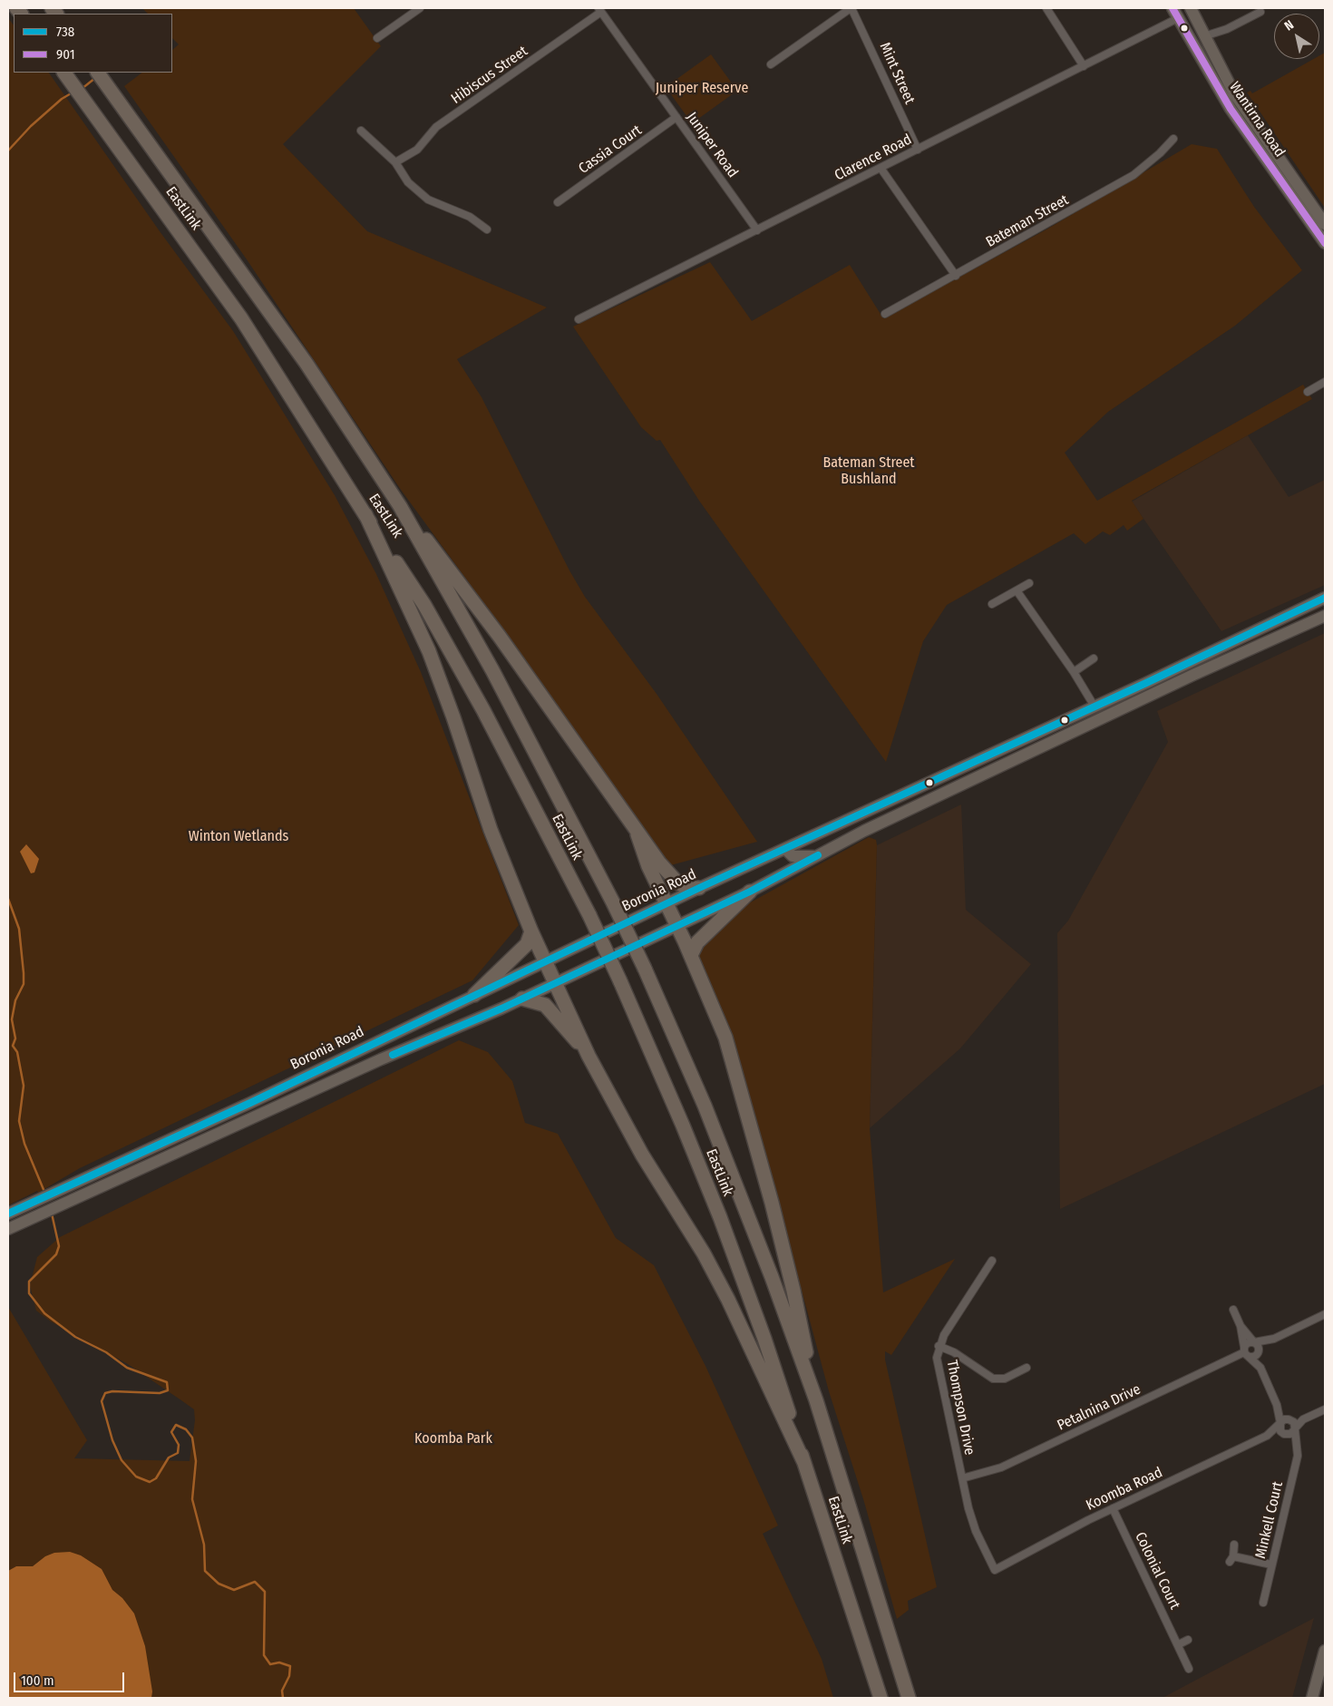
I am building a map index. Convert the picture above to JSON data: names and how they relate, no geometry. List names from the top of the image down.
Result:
{
  "streets": {
    "highway": ["EastLink"],
    "main road": ["Wantirna Road", "Boronia Road"],
    "street": [
      "Mint Street",
      "Hibiscus Street",
      "Juniper Road",
      "Cassia Court",
      "Clarence Road",
      "Bateman Street",
      "Thompson Drive",
      "Petalnina Drive",
      "Koomba Road",
      "Minkell Court",
      "Colonial Court"
    ]
  },
  "crossings": [
    ["Mint Street", "Clarence Road"],
    ["Hibiscus Street", "Juniper Road"],
    ["Wantirna Road", "Clarence Road"],
    ["Juniper Road", "Cassia Court"],
    ["Juniper Road", "Clarence Road"],
    ["Thompson Drive", "Petalnina Drive"],
    ["Thompson Drive", "Koomba Road"],
    ["Koomba Road", "Minkell Court"],
    ["Koomba Road", "Colonial Court"]
  ],
  "parks": [
    "Juniper Reserve",
    "Bateman Street Bushland",
    "Winton Wetlands",
    "Koomba Park"
  ],
  "lines": ["transit line 901", "transit line 738"],
  "legend": ["738", "901"],
  "scale_bar": "100 m",
  "north": "top left"
}
